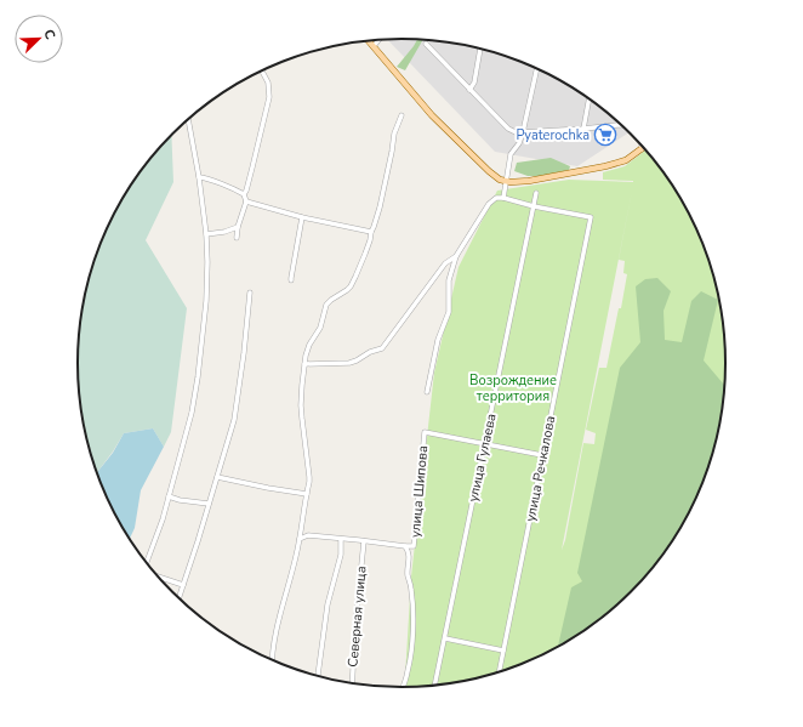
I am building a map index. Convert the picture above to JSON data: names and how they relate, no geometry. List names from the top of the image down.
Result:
{
  "streets": {
    "street": [
      "улица Гулаева",
      "улица Речкалова",
      "улица Шипова",
      "Северная улица"
    ]
  },
  "crossings": [
    ["улица Гулаева", "улица Речкалова"],
    ["улица Гулаева", "улица Шипова"],
    ["улица Речкалова", "улица Шипова"]
  ],
  "parks": ["Возрождение территория"],
  "places": {
    "supermarket": ["Pyaterochka"]
  },
  "north": "top right"
}
